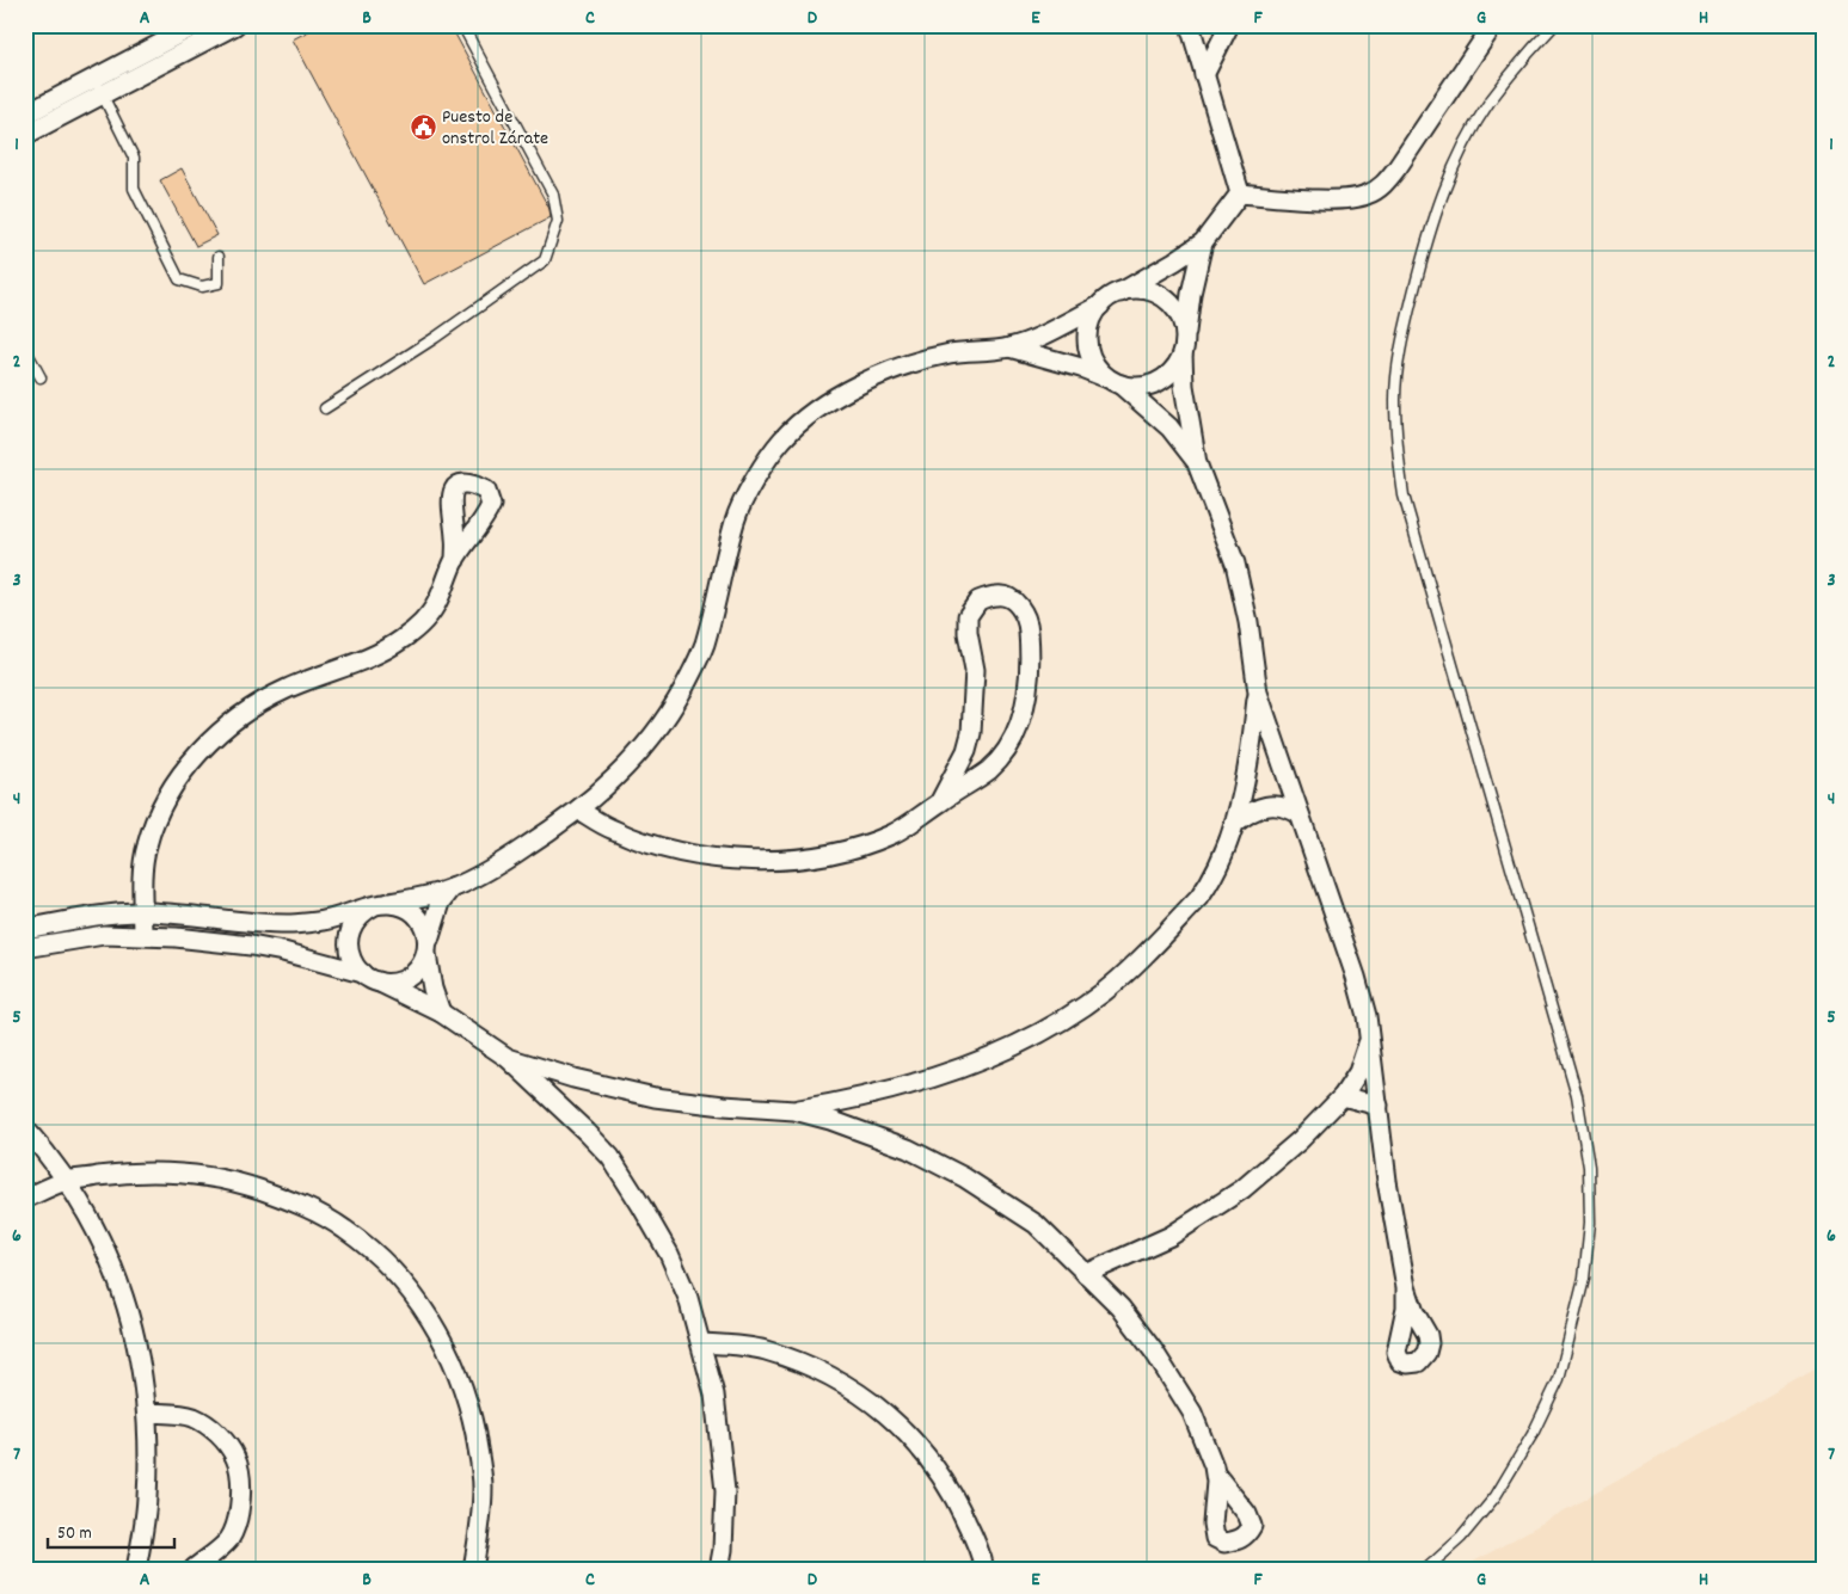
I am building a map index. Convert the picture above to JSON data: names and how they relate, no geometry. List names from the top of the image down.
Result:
{
  "places": {
    "public building": ["Puesto de onstrol Zárate"]
  },
  "scale_bar": "50 m",
  "grid": {
    "columns": [
      "A",
      "B",
      "C",
      "D",
      "E",
      "F",
      "G",
      "H"
    ],
    "rows": [
      "1",
      "2",
      "3",
      "4",
      "5",
      "6",
      "7"
    ]
  }
}
